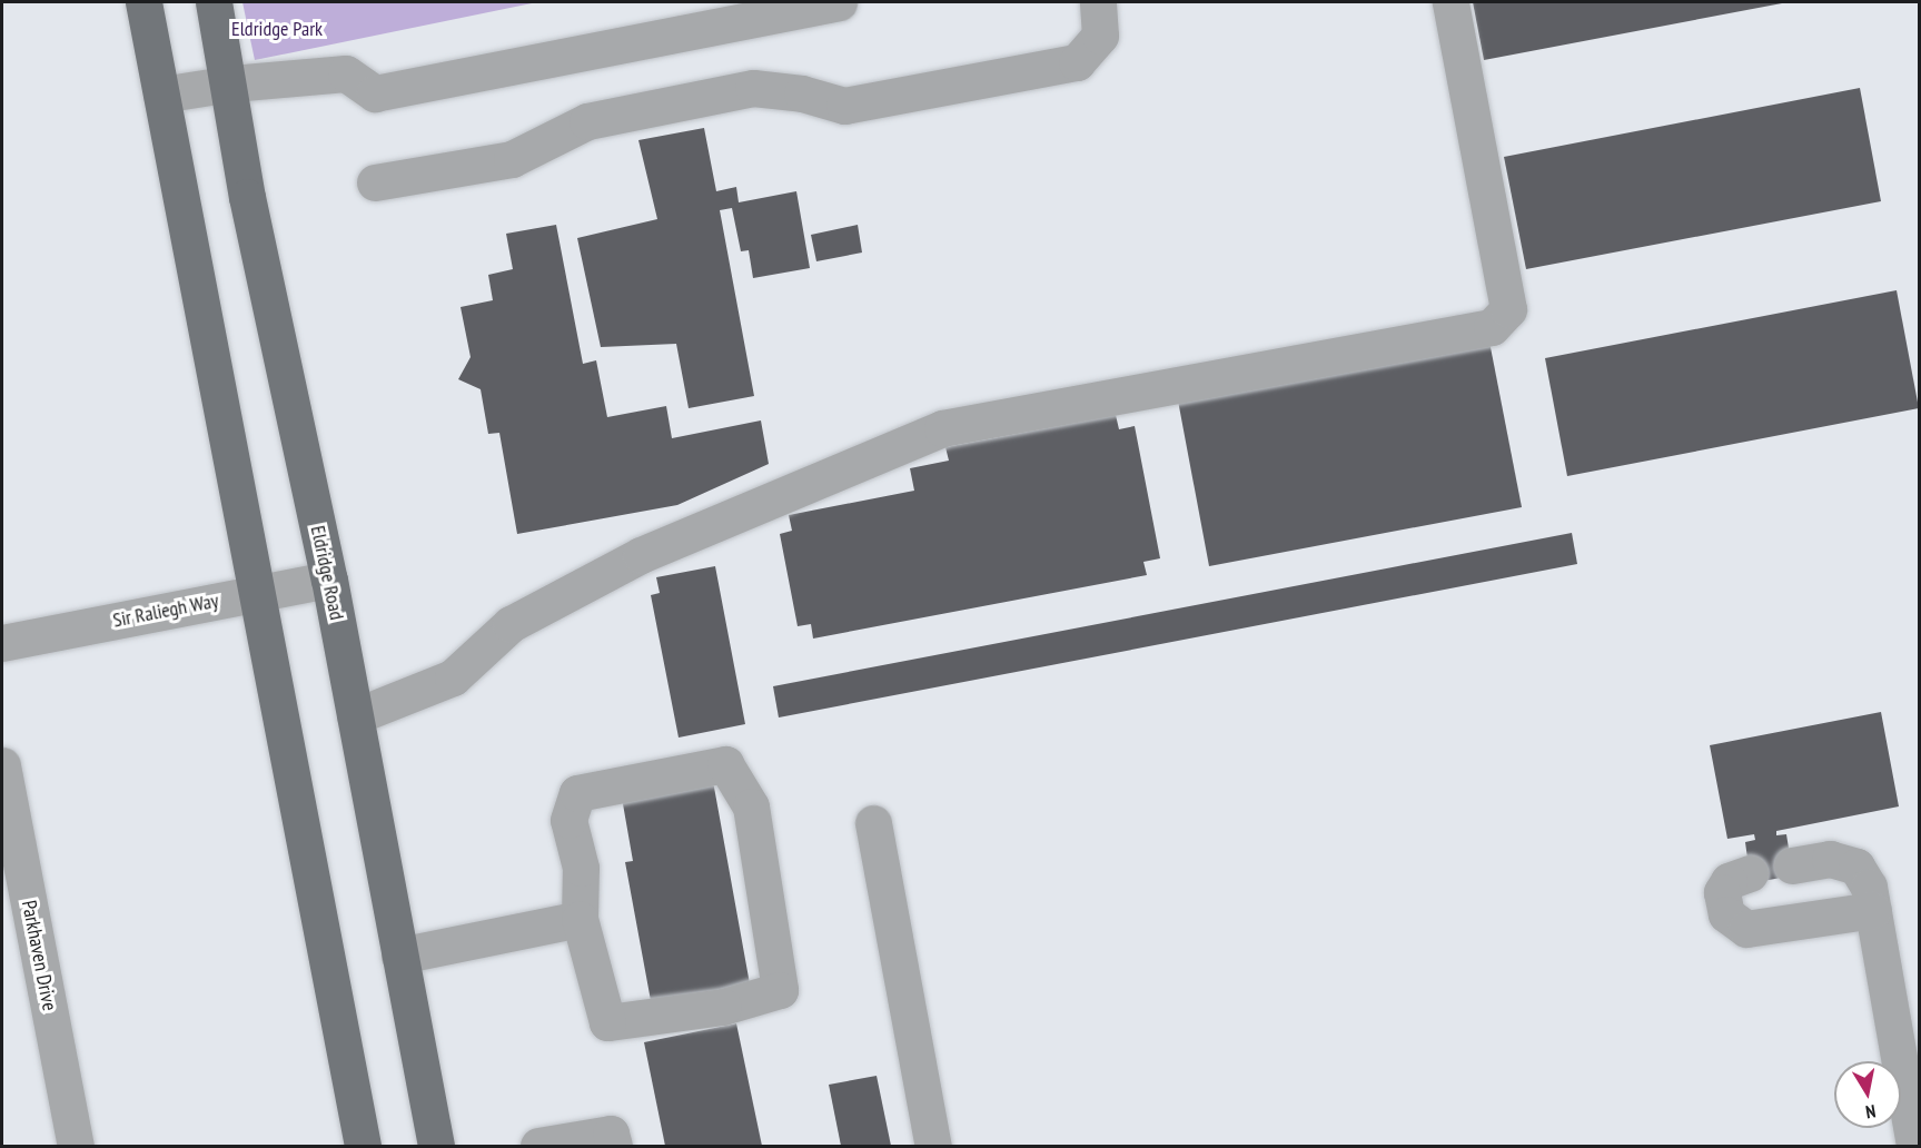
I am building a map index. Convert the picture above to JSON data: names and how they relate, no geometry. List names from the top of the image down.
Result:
{
  "streets": {
    "main road": ["Eldridge Road"],
    "street": ["Sir Raliegh Way", "Parkhaven Drive"]
  },
  "crossings": [
    ["Eldridge Road", "Sir Raliegh Way"]
  ],
  "parks": ["Eldridge Park"],
  "north": "bottom"
}
